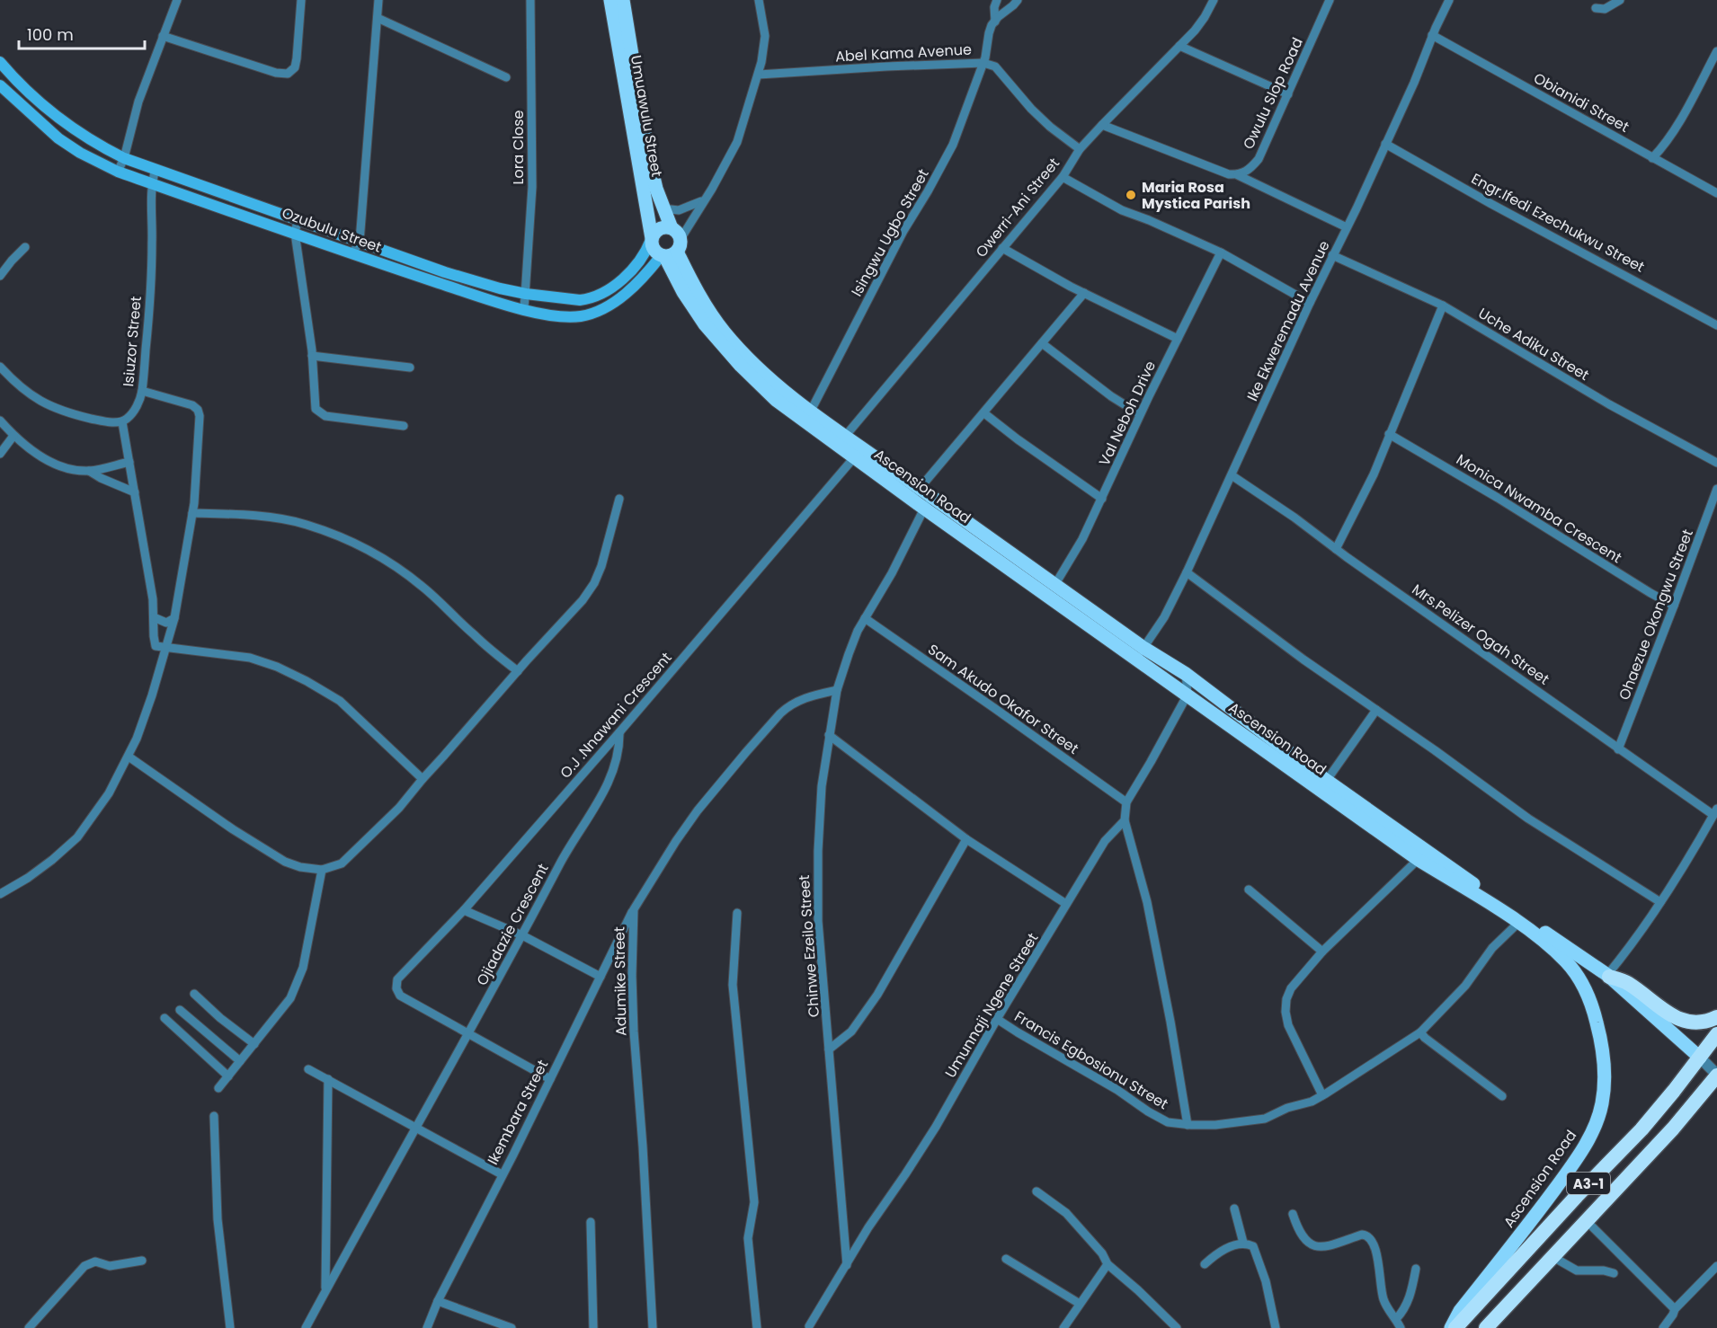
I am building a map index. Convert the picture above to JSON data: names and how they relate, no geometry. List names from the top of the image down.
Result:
{
  "streets": {
    "highway": ["A3-1"],
    "main road": ["Umuawulu Street", "Ozubulu Street", "Ascension Road"],
    "street": [
      "Abel Kama Avenue",
      "Owulu Slop Road",
      "Obianidi Street",
      "Lora Close",
      "Owerri-Ani Street",
      "Engr.Ifedi Ezechukwu Street",
      "Isingwu Ugbo Street",
      "Ike Ekweremadu Avenue",
      "Isiuzor Street",
      "Uche Adiku Street",
      "Val Neboh Drive",
      "Monica Nwamba Crescent",
      "Ohaezue Okongwu Street",
      "Mrs.Pelizer Ogah Street",
      "Sam Akudo Okafor Street",
      "O.J .Nnawani Crescent",
      "Ojiadazie Crescent",
      "Chinwe Ezeilo Street",
      "Adumike Street",
      "Umunnaji Ngene Street",
      "Francis Egbosionu Street",
      "Ikembara Street"
    ]
  },
  "crossings": [
    ["Abel Kama Avenue", "Owerri-Ani Street"],
    ["Abel Kama Avenue", "Ozubulu Street"],
    ["Abel Kama Avenue", "Isingwu Ugbo Street"],
    ["Obianidi Street", "Ike Ekweremadu Avenue"],
    ["Umuawulu Street", "Ozubulu Street"],
    ["Umuawulu Street", "Ascension Road"],
    ["Lora Close", "Ozubulu Street"],
    ["Owerri-Ani Street", "Ascension Road"],
    ["Engr.Ifedi Ezechukwu Street", "Ike Ekweremadu Avenue"],
    ["Ozubulu Street", "Isiuzor Street"],
    ["Ozubulu Street", "Ascension Road"],
    ["Isingwu Ugbo Street", "Ascension Road"],
    ["Ike Ekweremadu Avenue", "Uche Adiku Street"],
    ["Ike Ekweremadu Avenue", "Ascension Road"],
    ["Ike Ekweremadu Avenue", "Mrs.Pelizer Ogah Street"],
    ["Val Neboh Drive", "Ascension Road"],
    ["Ascension Road", "O.J .Nnawani Crescent"],
    ["Ascension Road", "Chinwe Ezeilo Street"],
    ["Ascension Road", "Francis Egbosionu Street"],
    ["Ascension Road", "A3-1"],
    ["Monica Nwamba Crescent", "Ohaezue Okongwu Street"],
    ["Ohaezue Okongwu Street", "Mrs.Pelizer Ogah Street"],
    ["Sam Akudo Okafor Street", "Chinwe Ezeilo Street"],
    ["O.J .Nnawani Crescent", "Ojiadazie Crescent"],
    ["Chinwe Ezeilo Street", "Adumike Street"],
    ["Chinwe Ezeilo Street", "Umunnaji Ngene Street"],
    ["Adumike Street", "Ikembara Street"],
    ["Umunnaji Ngene Street", "Francis Egbosionu Street"]
  ],
  "places": ["Maria Rosa Mystica Parish"],
  "scale_bar": "100 m"
}
